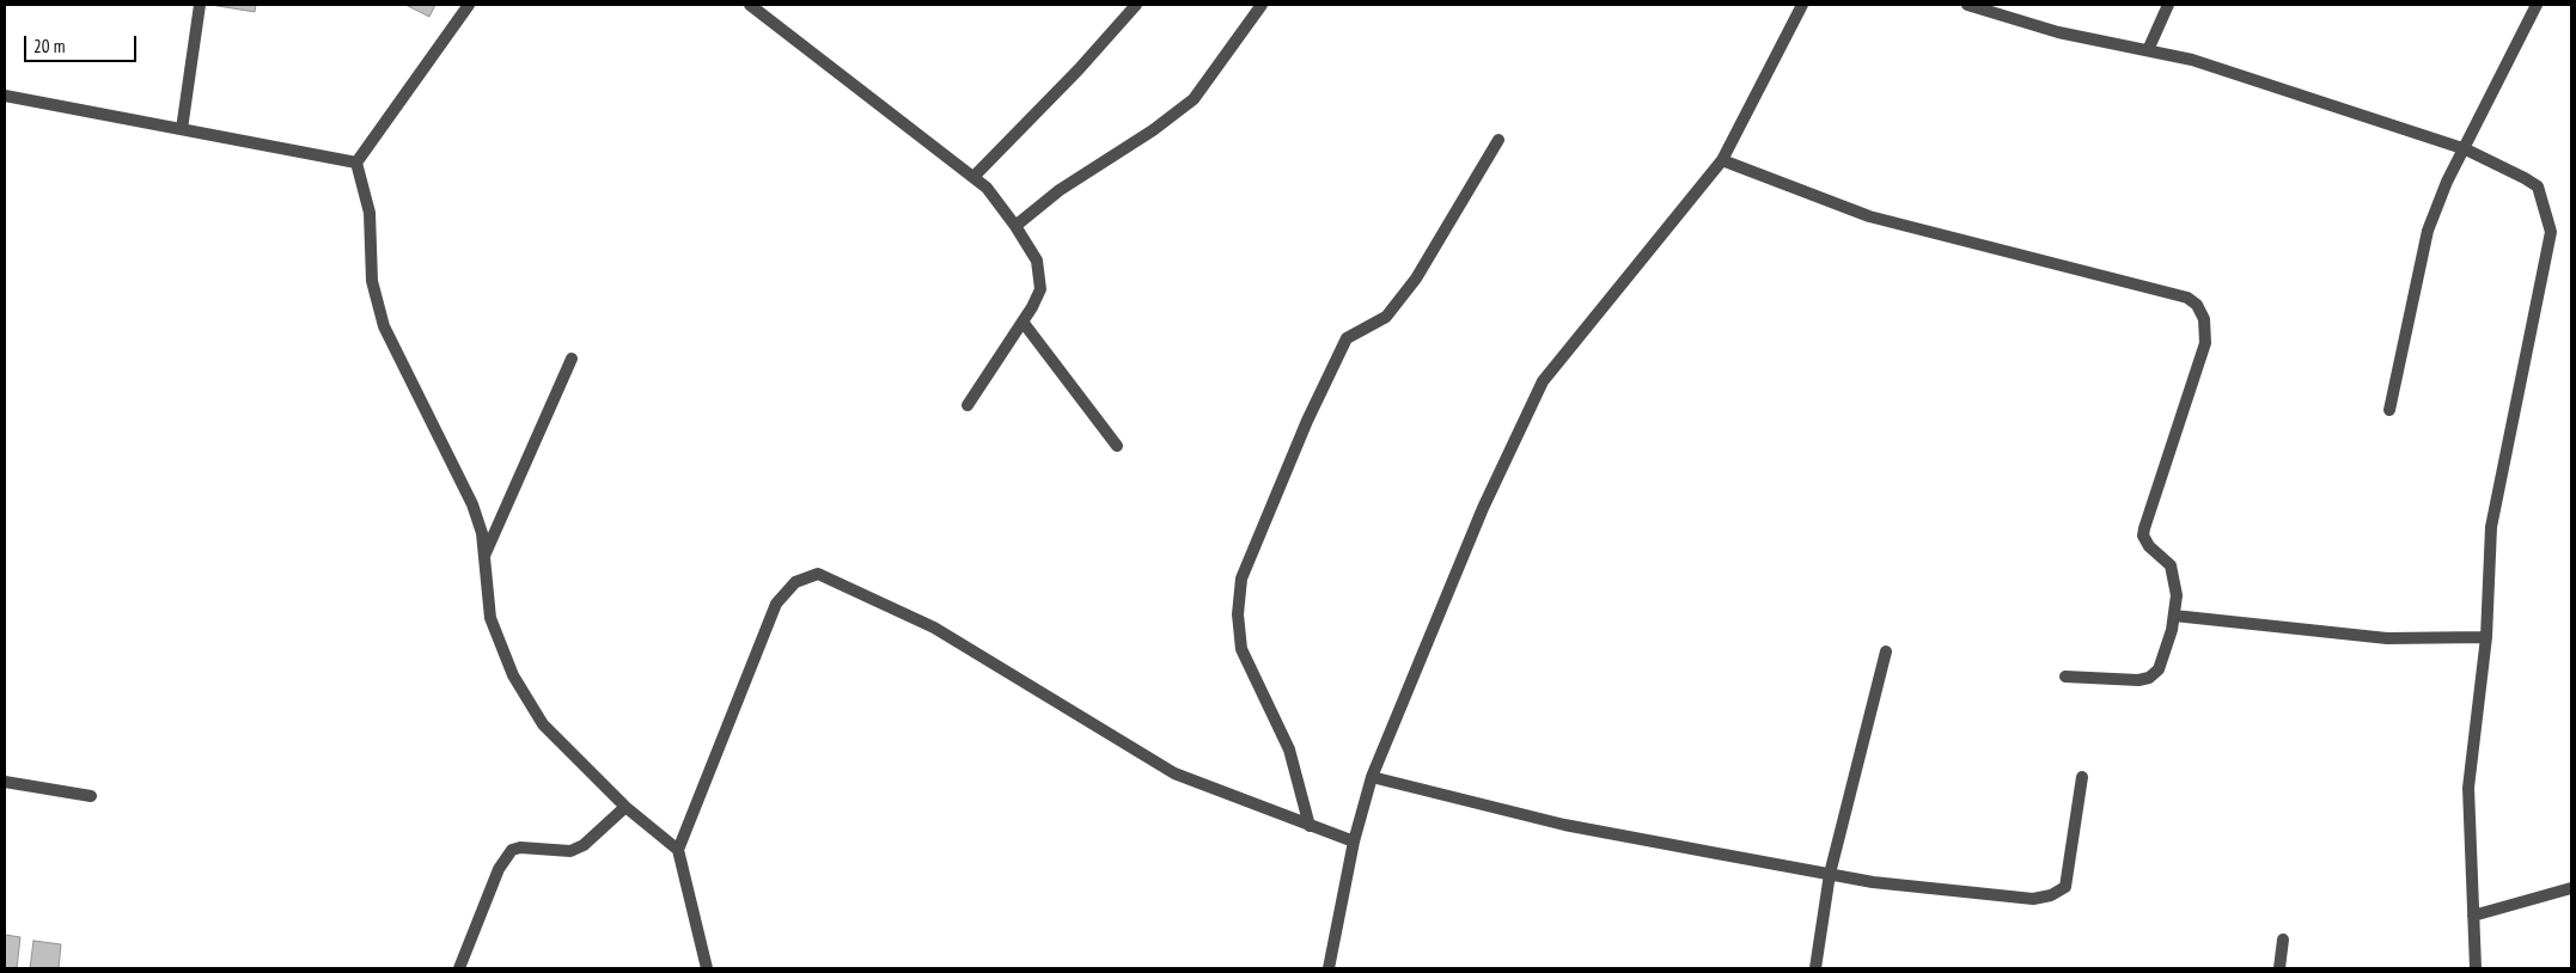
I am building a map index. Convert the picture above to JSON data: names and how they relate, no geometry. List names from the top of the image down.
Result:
{
  "scale_bar": "20 m"
}
